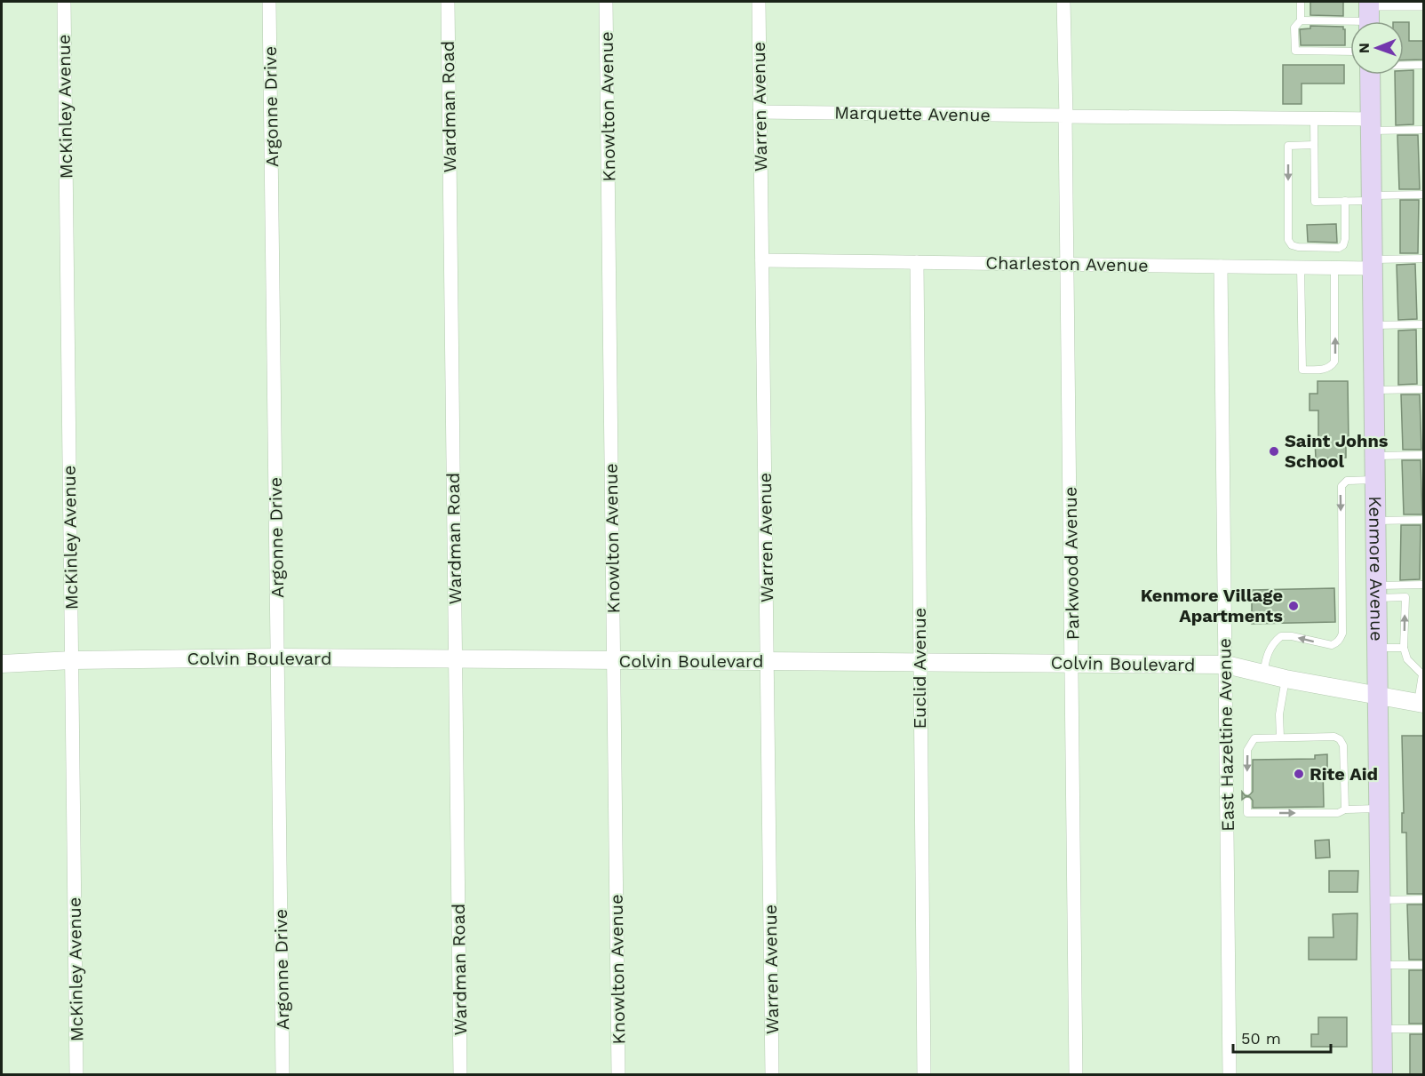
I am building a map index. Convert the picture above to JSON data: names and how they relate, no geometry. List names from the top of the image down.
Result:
{
  "streets": {
    "main road": ["Kenmore Avenue"],
    "street": [
      "McKinley Avenue",
      "Argonne Drive",
      "Wardman Road",
      "Knowlton Avenue",
      "Warren Avenue",
      "Marquette Avenue",
      "Charleston Avenue",
      "Parkwood Avenue",
      "Colvin Boulevard",
      "Euclid Avenue",
      "East Hazeltine Avenue"
    ]
  },
  "crossings": [
    ["McKinley Avenue", "Colvin Boulevard"],
    ["Argonne Drive", "Colvin Boulevard"],
    ["Wardman Road", "Colvin Boulevard"],
    ["Knowlton Avenue", "Colvin Boulevard"],
    ["Warren Avenue", "Marquette Avenue"],
    ["Warren Avenue", "Charleston Avenue"],
    ["Warren Avenue", "Colvin Boulevard"],
    ["Marquette Avenue", "Parkwood Avenue"],
    ["Marquette Avenue", "Kenmore Avenue"],
    ["Charleston Avenue", "Parkwood Avenue"],
    ["Charleston Avenue", "Kenmore Avenue"],
    ["Charleston Avenue", "Euclid Avenue"],
    ["Charleston Avenue", "East Hazeltine Avenue"],
    ["Parkwood Avenue", "Colvin Boulevard"],
    ["Kenmore Avenue", "Colvin Boulevard"],
    ["Colvin Boulevard", "Euclid Avenue"],
    ["Colvin Boulevard", "East Hazeltine Avenue"]
  ],
  "places": ["Saint Johns School", "Kenmore Village Apartments", "Rite Aid"],
  "scale_bar": "50 m",
  "north": "left"
}
